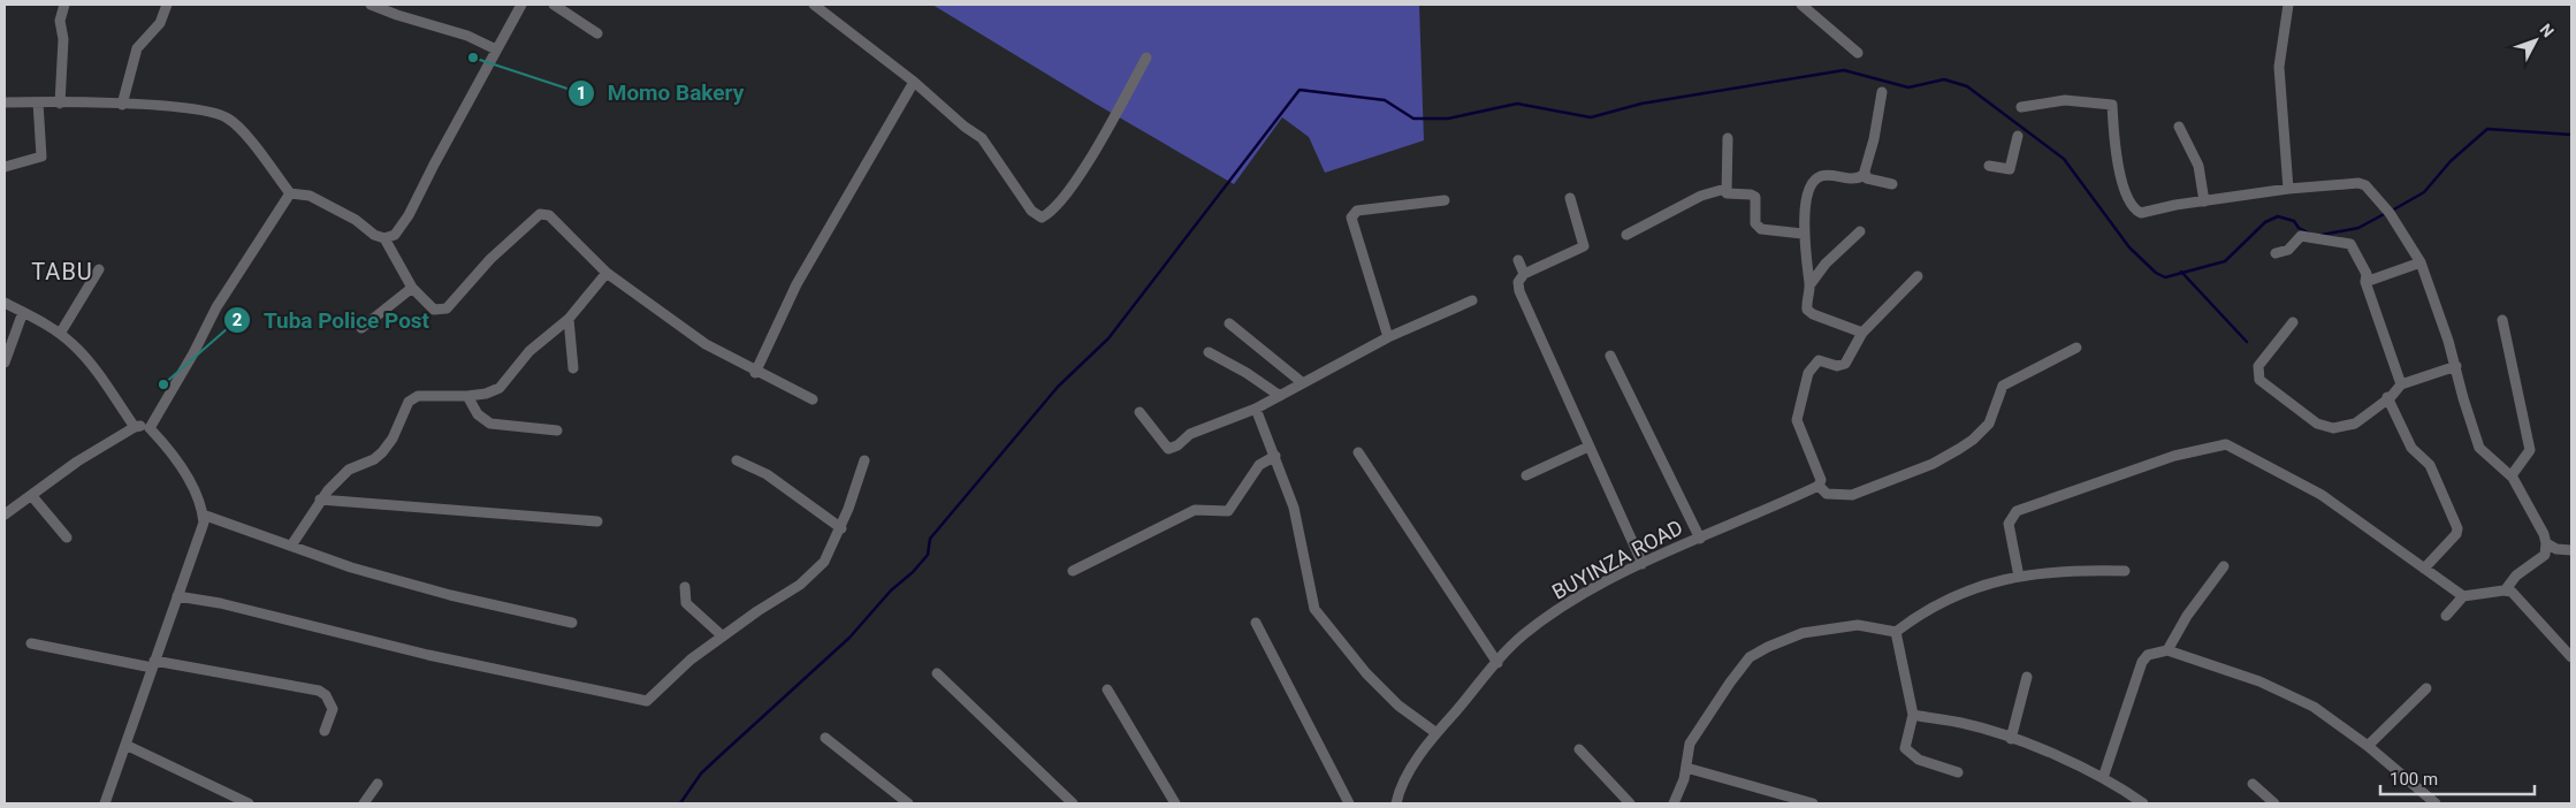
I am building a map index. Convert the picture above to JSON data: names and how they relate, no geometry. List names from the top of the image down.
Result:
{
  "streets": {
    "street": ["BUYINZA ROAD"]
  },
  "districts": ["TABU"],
  "places": ["Momo Bakery", "Tuba Police Post"],
  "scale_bar": "100 m",
  "north": "top right"
}
